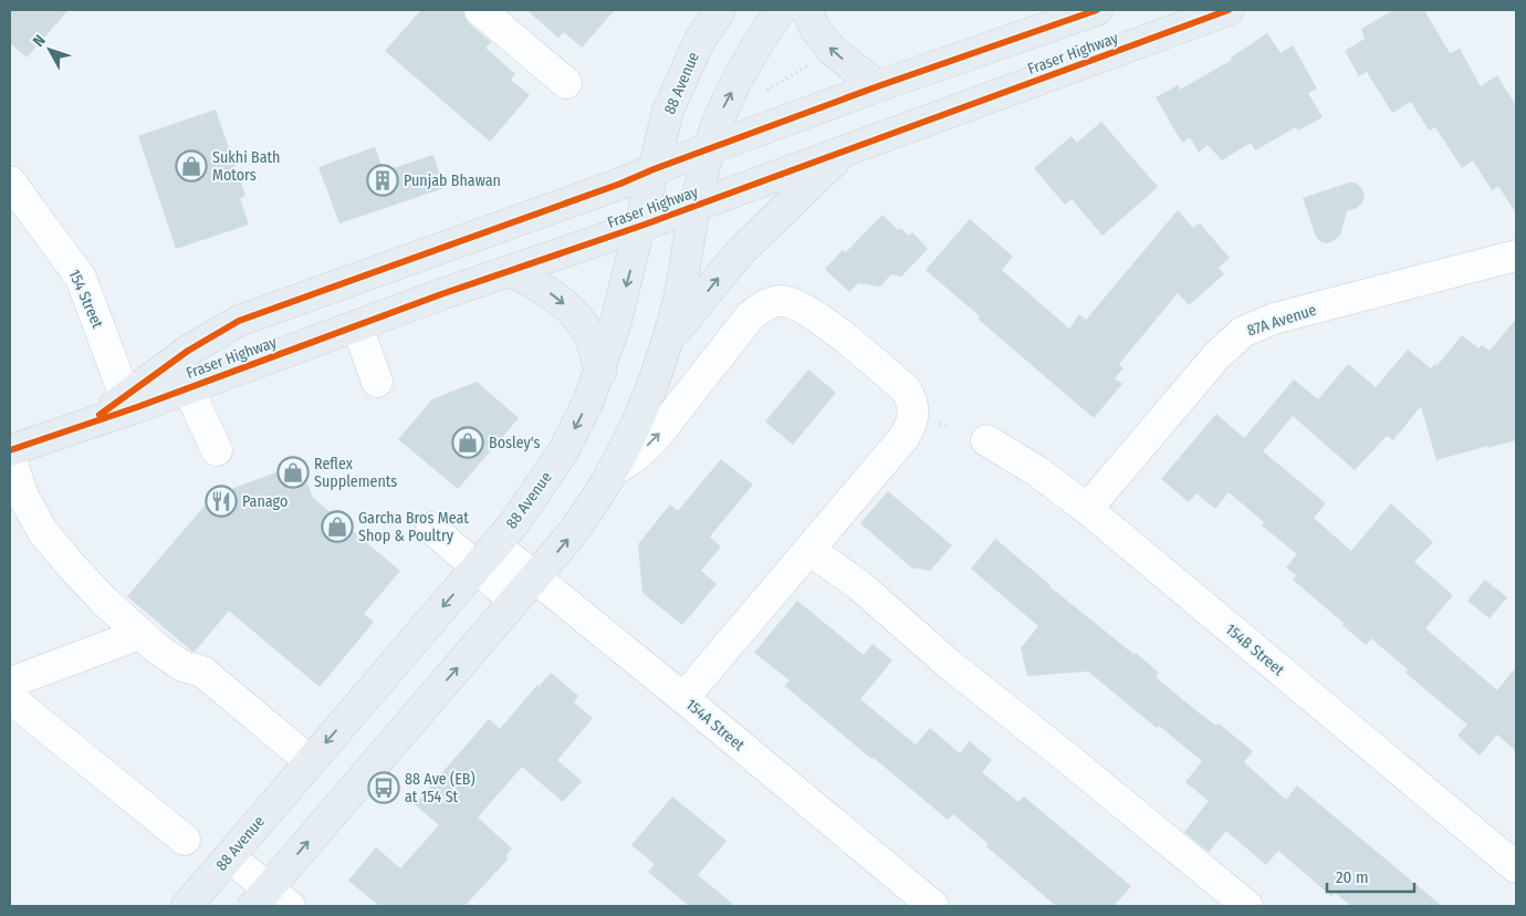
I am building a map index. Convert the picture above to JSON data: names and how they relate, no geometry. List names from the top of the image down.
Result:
{
  "streets": {
    "main road": ["Fraser Highway", "88 Avenue"],
    "street": [
      "154 Street",
      "87A Avenue",
      "154B Street",
      "154A Street"
    ]
  },
  "crossings": [
    ["Fraser Highway", "88 Avenue"],
    ["Fraser Highway", "154 Street"],
    ["88 Avenue", "154A Street"],
    ["87A Avenue", "154B Street"]
  ],
  "places": {
    "shop": [
      "Sukhi Bath Motors",
      "Bosley's",
      "Reflex Supplements",
      "Garcha Bros Meat Shop & Poultry"
    ],
    "building": ["Punjab Bhawan"],
    "restaurant": ["Panago"],
    "bus stop": ["88 Ave (EB) at 154 St"]
  },
  "scale_bar": "20 m",
  "north": "top left"
}
